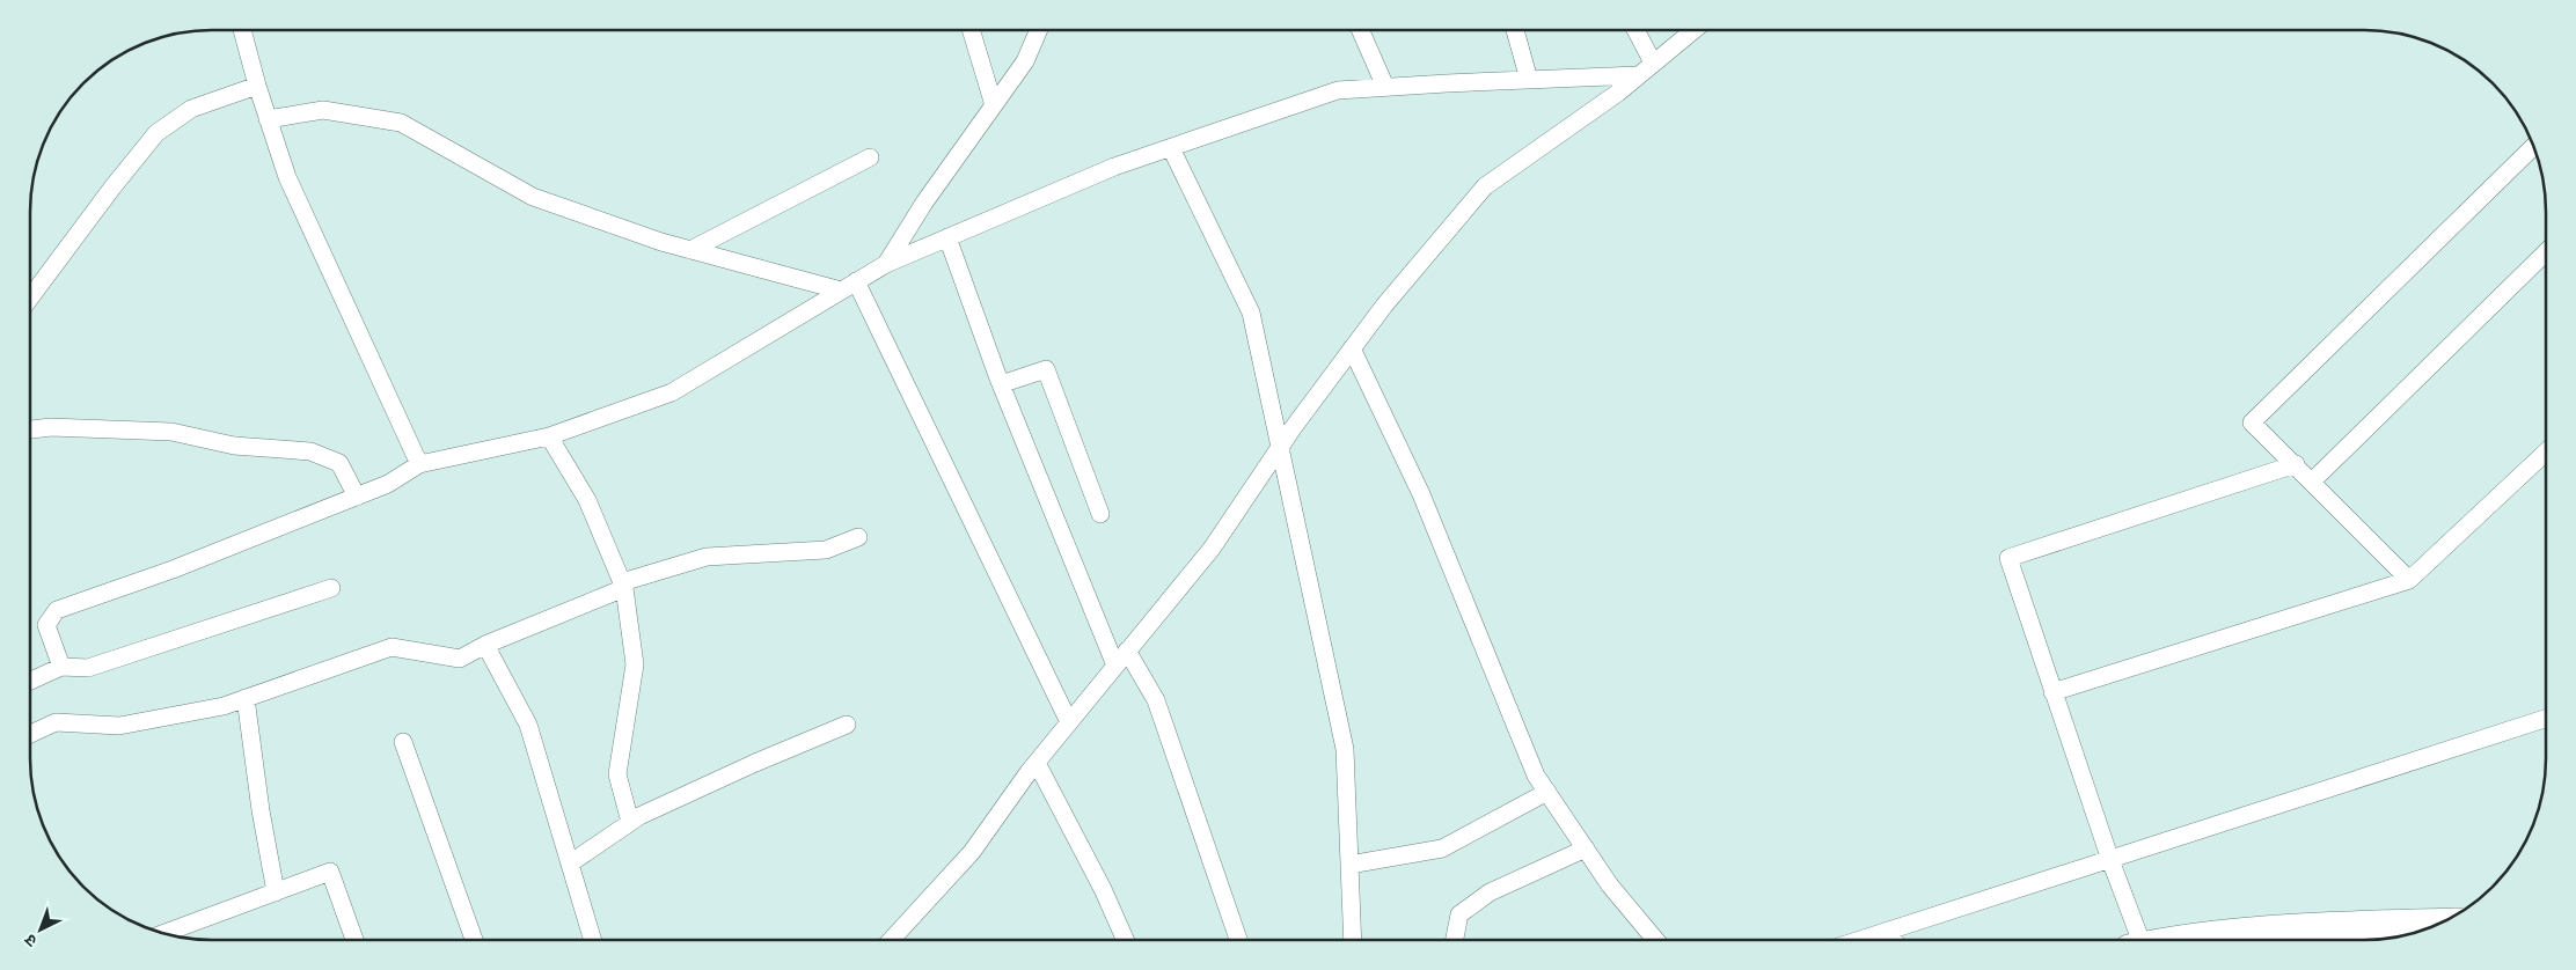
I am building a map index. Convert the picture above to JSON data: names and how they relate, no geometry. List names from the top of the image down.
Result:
{
  "north": "bottom left"
}
